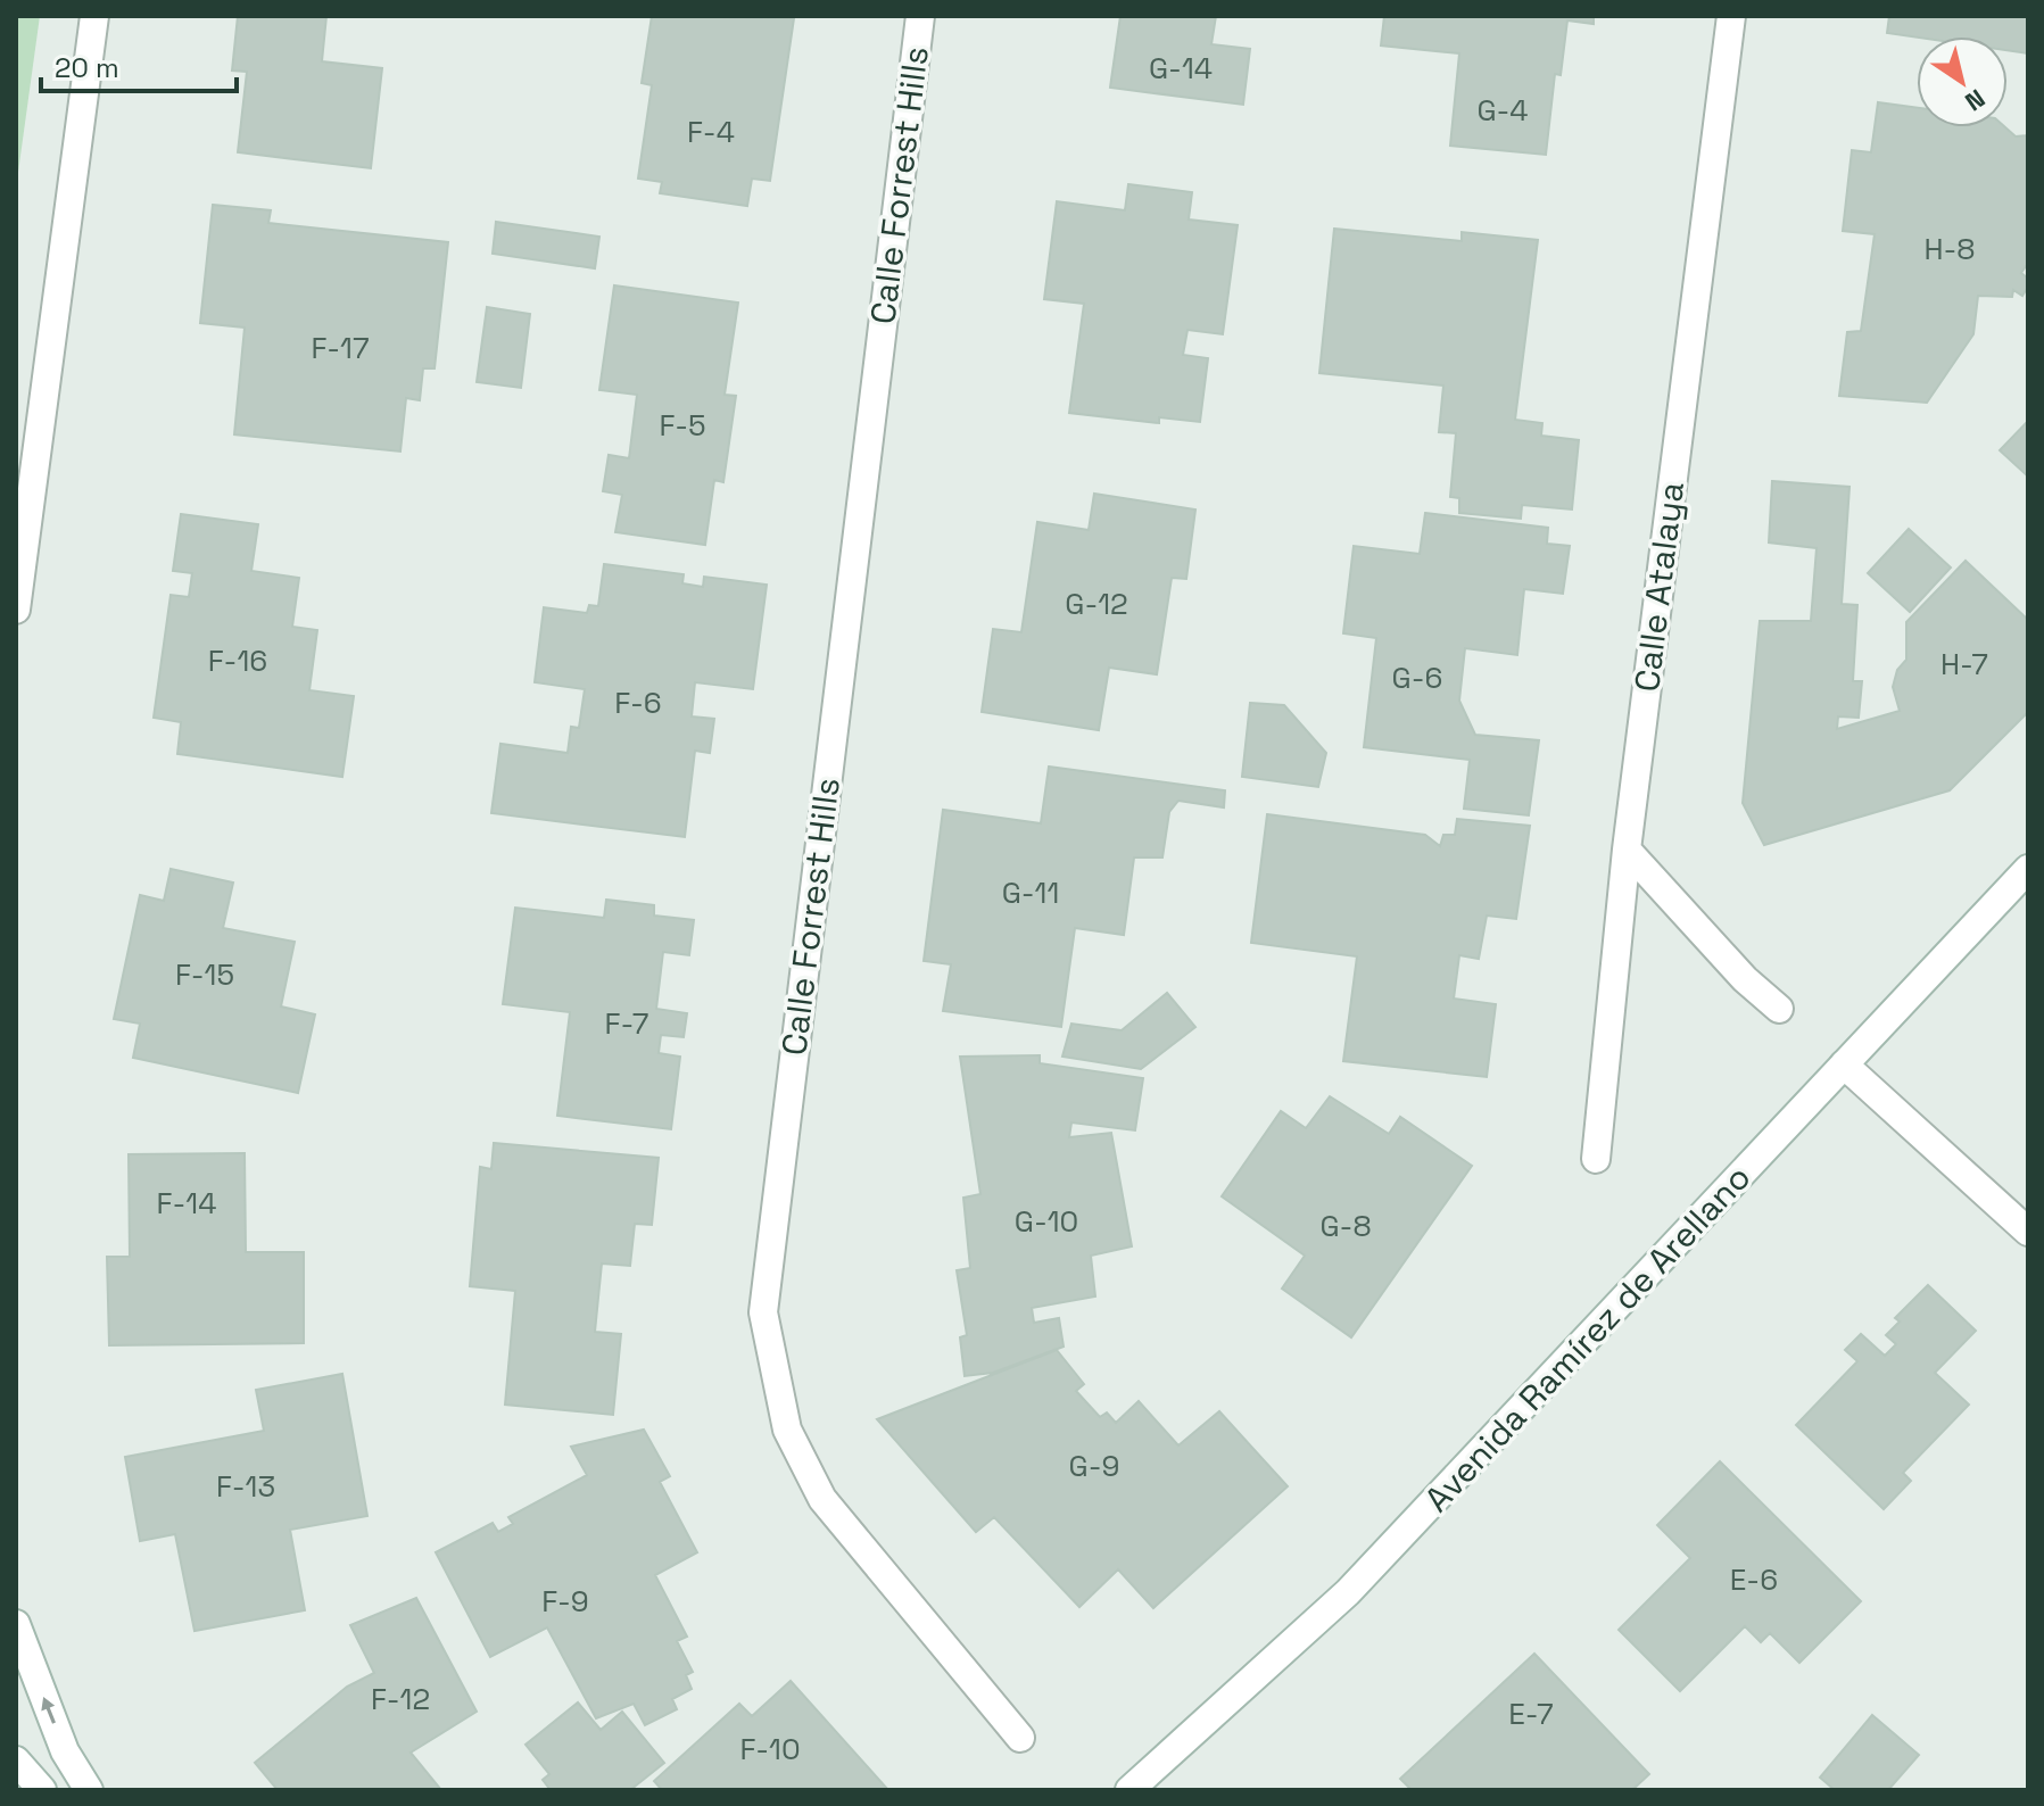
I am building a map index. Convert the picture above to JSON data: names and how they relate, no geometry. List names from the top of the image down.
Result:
{
  "streets": {
    "street": ["Calle Forrest Hills", "Calle Atalaya", "Avenida Ramírez de Arellano"]
  },
  "house_numbers": [
    "G-14",
    "G-4",
    "F-4",
    "H-8",
    "F-17",
    "F-5",
    "G-12",
    "F-16",
    "H-7",
    "G-6",
    "F-6",
    "G-11",
    "F-15",
    "F-7",
    "F-14",
    "G-10",
    "G-8",
    "G-9",
    "F-13",
    "E-6",
    "F-9",
    "F-12",
    "E-7",
    "F-10"
  ],
  "scale_bar": "20 m",
  "north": "bottom right"
}
